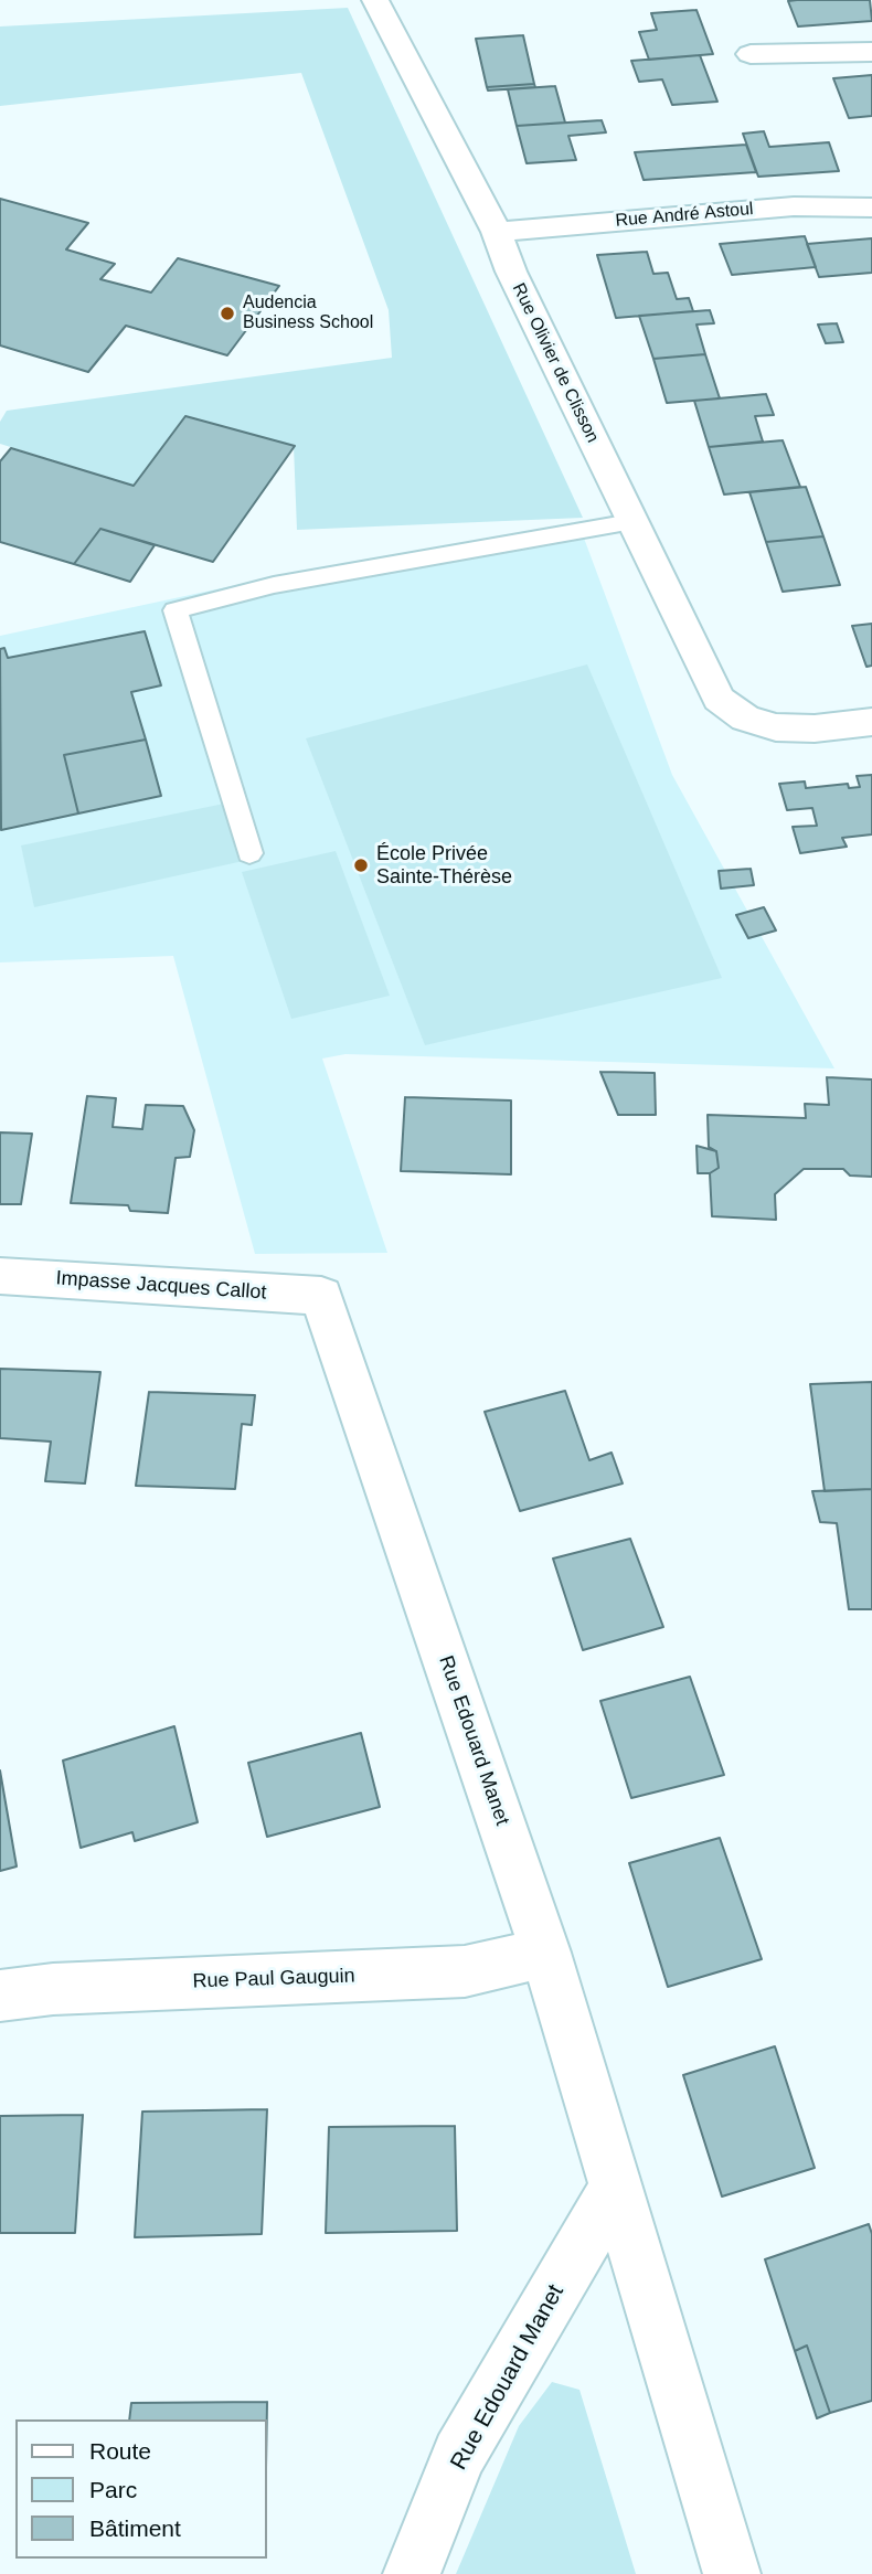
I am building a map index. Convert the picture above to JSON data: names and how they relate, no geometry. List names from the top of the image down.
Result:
{
  "streets": {
    "street": [
      "Rue André Astoul",
      "Rue Olivier de Clisson",
      "Impasse Jacques Callot",
      "Rue Edouard Manet",
      "Rue Paul Gauguin"
    ]
  },
  "crossings": [
    ["Rue André Astoul", "Rue Olivier de Clisson"],
    ["Impasse Jacques Callot", "Rue Edouard Manet"],
    ["Rue Edouard Manet", "Rue Paul Gauguin"]
  ],
  "places": ["Audencia Business School", "École Privée Sainte-Thérèse"],
  "legend": ["Route", "Parc", "Bâtiment"]
}
